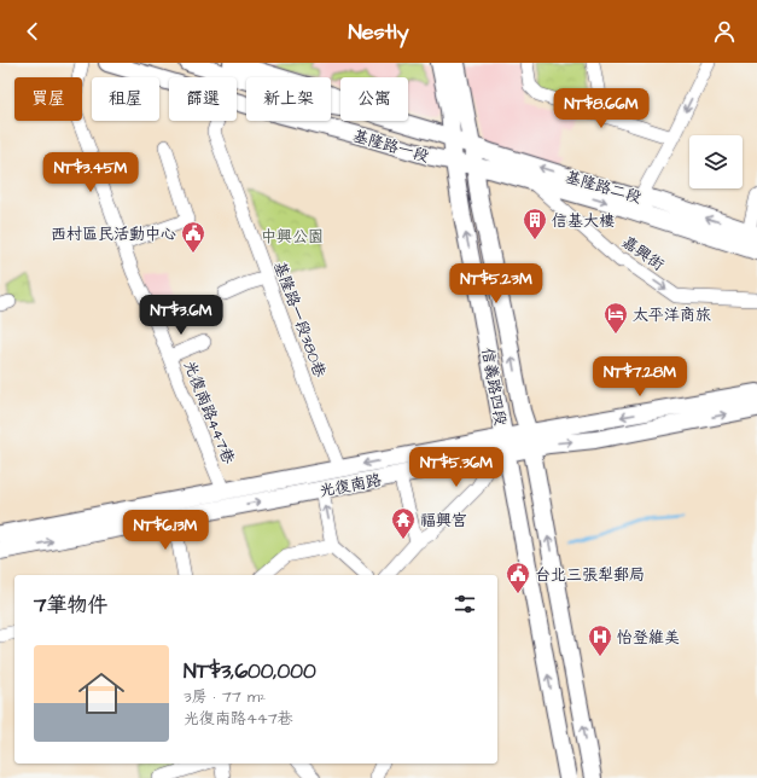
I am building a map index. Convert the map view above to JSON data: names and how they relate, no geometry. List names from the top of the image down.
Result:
{
  "streets": {
    "main road": [
      "基隆路一段",
      "基隆路二段",
      "信義路四段",
      "光復南路"
    ],
    "street": ["嘉興街", "基隆路一段380巷", "光復南路447巷"]
  },
  "crossings": [
    ["基隆路一段", "基隆路二段"],
    ["基隆路一段", "信義路四段"],
    ["基隆路二段", "嘉興街"],
    ["基隆路二段", "信義路四段"],
    ["基隆路一段380巷", "光復南路"],
    ["信義路四段", "光復南路"],
    ["光復南路447巷", "光復南路"]
  ],
  "one_way": ["嘉興街", "信義路四段"],
  "parks": ["中興公園"],
  "places": {
    "building": ["信基大樓"],
    "public building": ["西村區民活動中心", "台北三張犁郵局"],
    "hotel": ["太平洋商旅"],
    "temple": ["福興宮"],
    "hospital": ["怡登維美"]
  },
  "page": {
    "header": "Nestly",
    "chip": [
      "買屋",
      "租屋",
      "篩選",
      "新上架",
      "公寓"
    ],
    "price": [
      "NT$8.66M",
      "NT$3.45M",
      "NT$5.23M",
      "NT$3.6M",
      "NT$7.28M",
      "NT$5.36M",
      "NT$6.13M"
    ],
    "heading": "7筆物件",
    "list": [
      {
        "name": "NT$3,600,000",
        "note": "3房 · 77 m² · 光復南路447巷"
      }
    ]
  }
}
